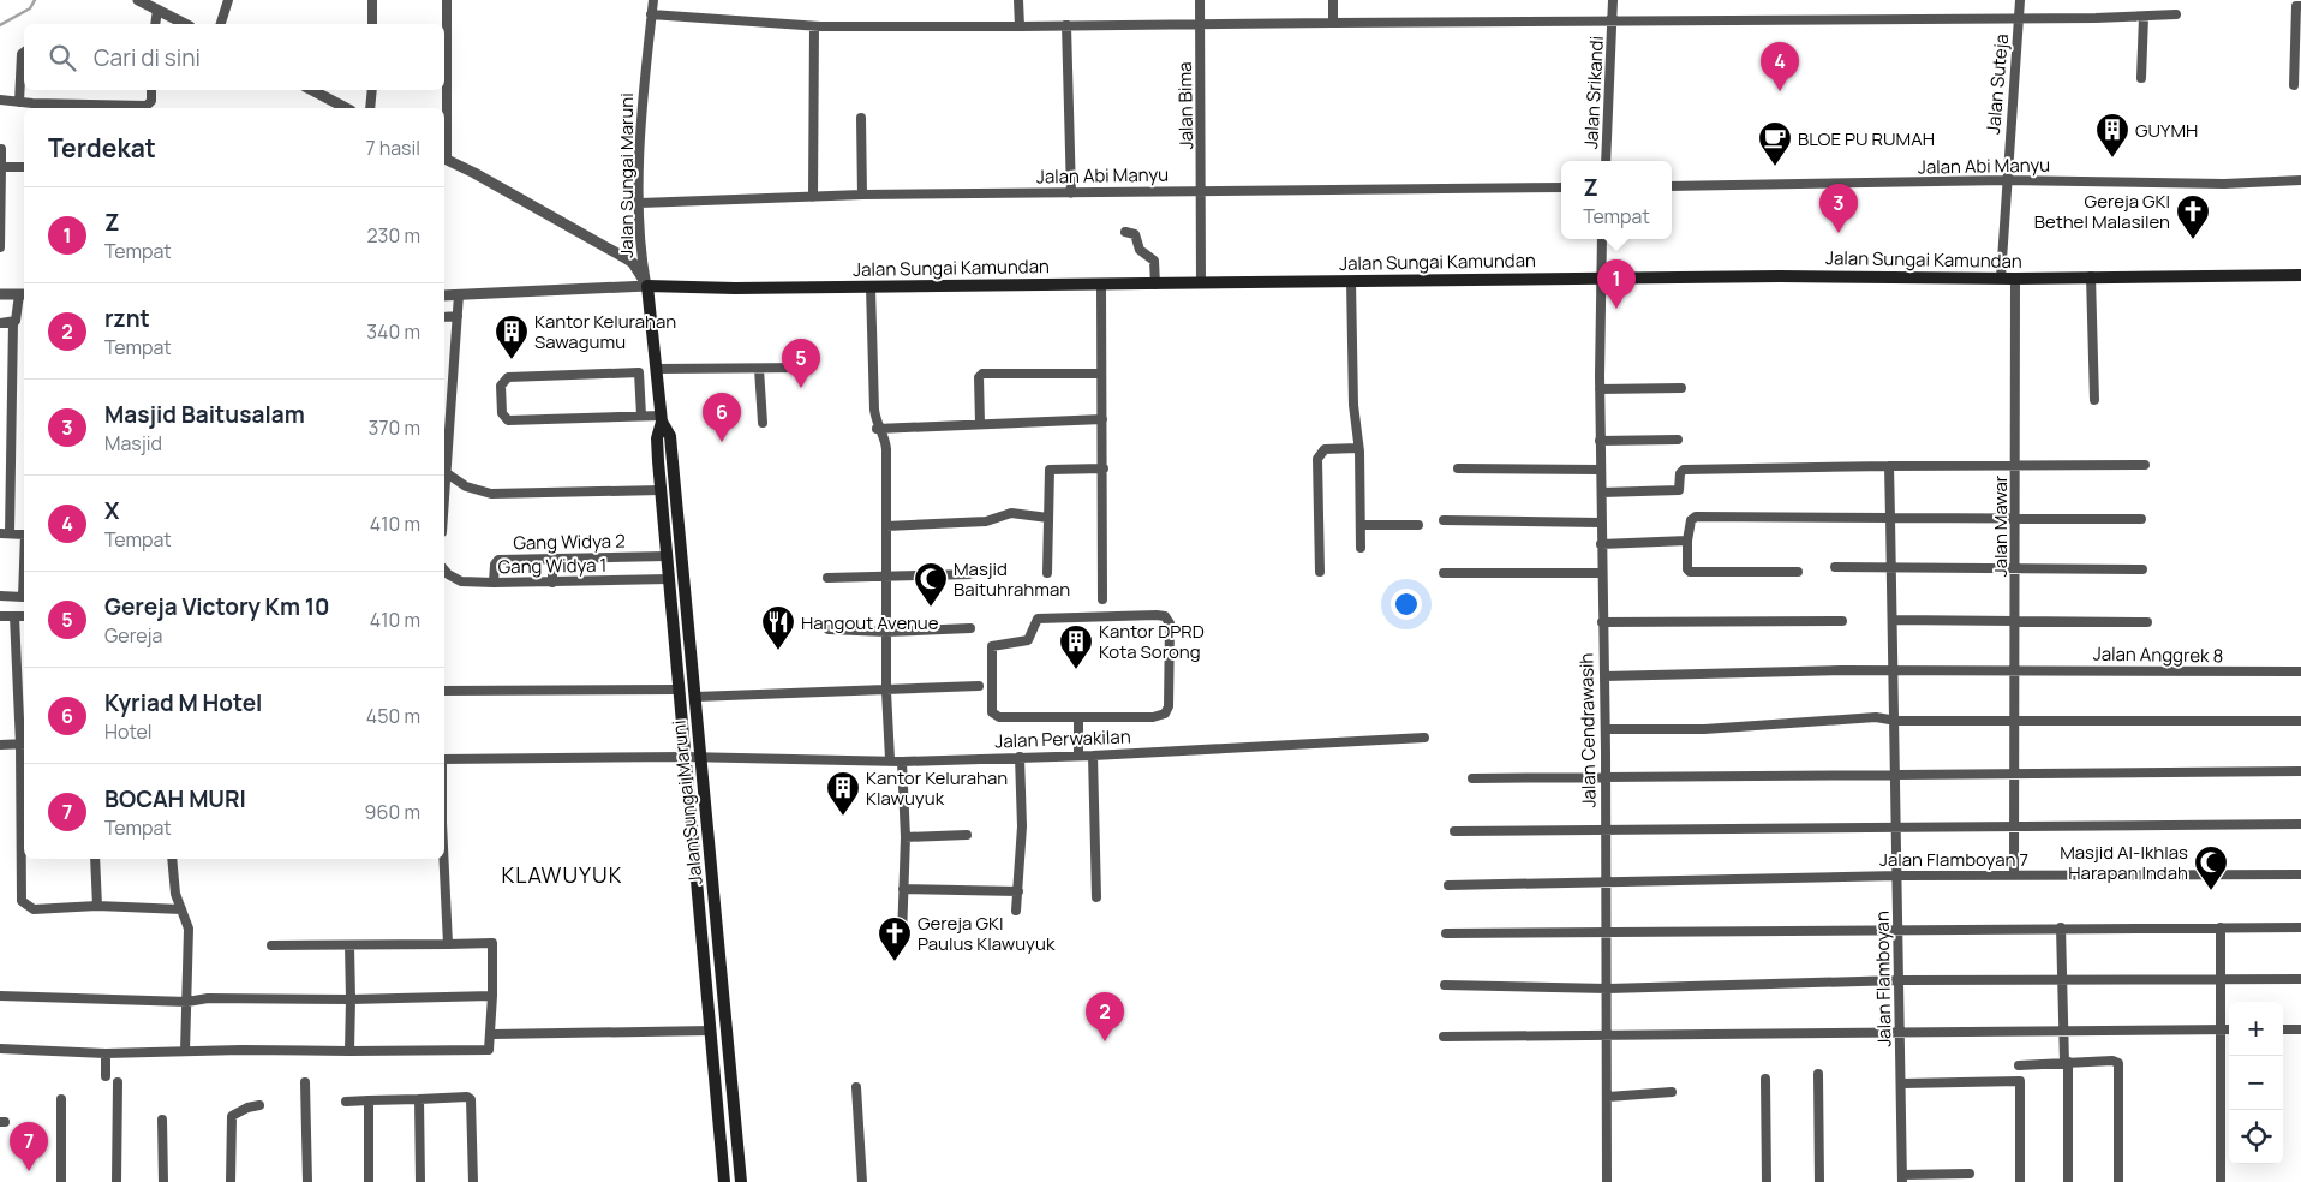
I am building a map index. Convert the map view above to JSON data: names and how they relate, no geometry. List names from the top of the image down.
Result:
{
  "streets": {
    "main road": ["Jalan Sungai Maruni", "Jalan Sungai Kamundan"],
    "street": [
      "Jalan Suteja",
      "Jalan Srikandi",
      "Jalan Bima",
      "Jalan Abi Manyu",
      "Jalan Mawar",
      "Gang Widya 2",
      "Gang Widya 1",
      "Jalan Anggrek 8",
      "Jalan Cendrawasih",
      "Jalan Perwakilan",
      "Jalan Flamboyan 7",
      "Jalan Flamboyan"
    ]
  },
  "crossings": [
    ["Jalan Suteja", "Jalan Abi Manyu"],
    ["Jalan Suteja", "Jalan Sungai Kamundan"],
    ["Jalan Bima", "Jalan Abi Manyu"],
    ["Jalan Bima", "Jalan Sungai Kamundan"],
    ["Jalan Abi Manyu", "Jalan Sungai Maruni"],
    ["Jalan Sungai Maruni", "Jalan Sungai Kamundan"],
    ["Jalan Sungai Maruni", "Gang Widya 2"],
    ["Jalan Sungai Maruni", "Gang Widya 1"],
    ["Jalan Sungai Maruni", "Jalan Perwakilan"],
    ["Jalan Sungai Kamundan", "Jalan Mawar"],
    ["Jalan Sungai Kamundan", "Jalan Cendrawasih"],
    ["Jalan Mawar", "Jalan Anggrek 8"],
    ["Jalan Mawar", "Jalan Flamboyan 7"],
    ["Gang Widya 2", "Gang Widya 1"],
    ["Jalan Anggrek 8", "Jalan Cendrawasih"],
    ["Jalan Anggrek 8", "Jalan Flamboyan"],
    ["Jalan Cendrawasih", "Jalan Flamboyan 7"],
    ["Jalan Flamboyan 7", "Jalan Flamboyan"]
  ],
  "districts": ["KLAWUYUK"],
  "places": {
    "building": [
      "GUYMH",
      "Kantor Kelurahan Sawagumu",
      "Kantor DPRD Kota Sorong",
      "Kantor Kelurahan Klawuyuk"
    ],
    "cafe": ["BLOE PU RUMAH"],
    "church": ["Gereja GKI Bethel Malasilen", "Gereja GKI Paulus Klawuyuk"],
    "mosque": ["Masjid Baituhrahman", "Masjid Al-Ikhlas Harapan Indah"],
    "restaurant": ["Hangout Avenue"]
  },
  "page": {
    "search": "Cari di sini",
    "pins": [
      "4",
      "3",
      "1",
      "5",
      "6",
      "2",
      "7"
    ],
    "heading": ["Terdekat", "7 hasil"],
    "popup": ["Z", "Tempat"],
    "list": [
      {
        "mark": "1",
        "name": "Z",
        "note": "Tempat",
        "value": "230 m"
      },
      {
        "mark": "2",
        "name": "rznt",
        "note": "Tempat",
        "value": "340 m"
      },
      {
        "mark": "3",
        "name": "Masjid Baitusalam",
        "note": "Masjid",
        "value": "370 m"
      },
      {
        "mark": "4",
        "name": "X",
        "note": "Tempat",
        "value": "410 m"
      },
      {
        "mark": "5",
        "name": "Gereja Victory Km 10",
        "note": "Gereja",
        "value": "410 m"
      },
      {
        "mark": "6",
        "name": "Kyriad M Hotel",
        "note": "Hotel",
        "value": "450 m"
      },
      {
        "mark": "7",
        "name": "BOCAH MURI",
        "note": "Tempat",
        "value": "960 m"
      }
    ],
    "map_buttons": ["+", "−"]
  }
}
